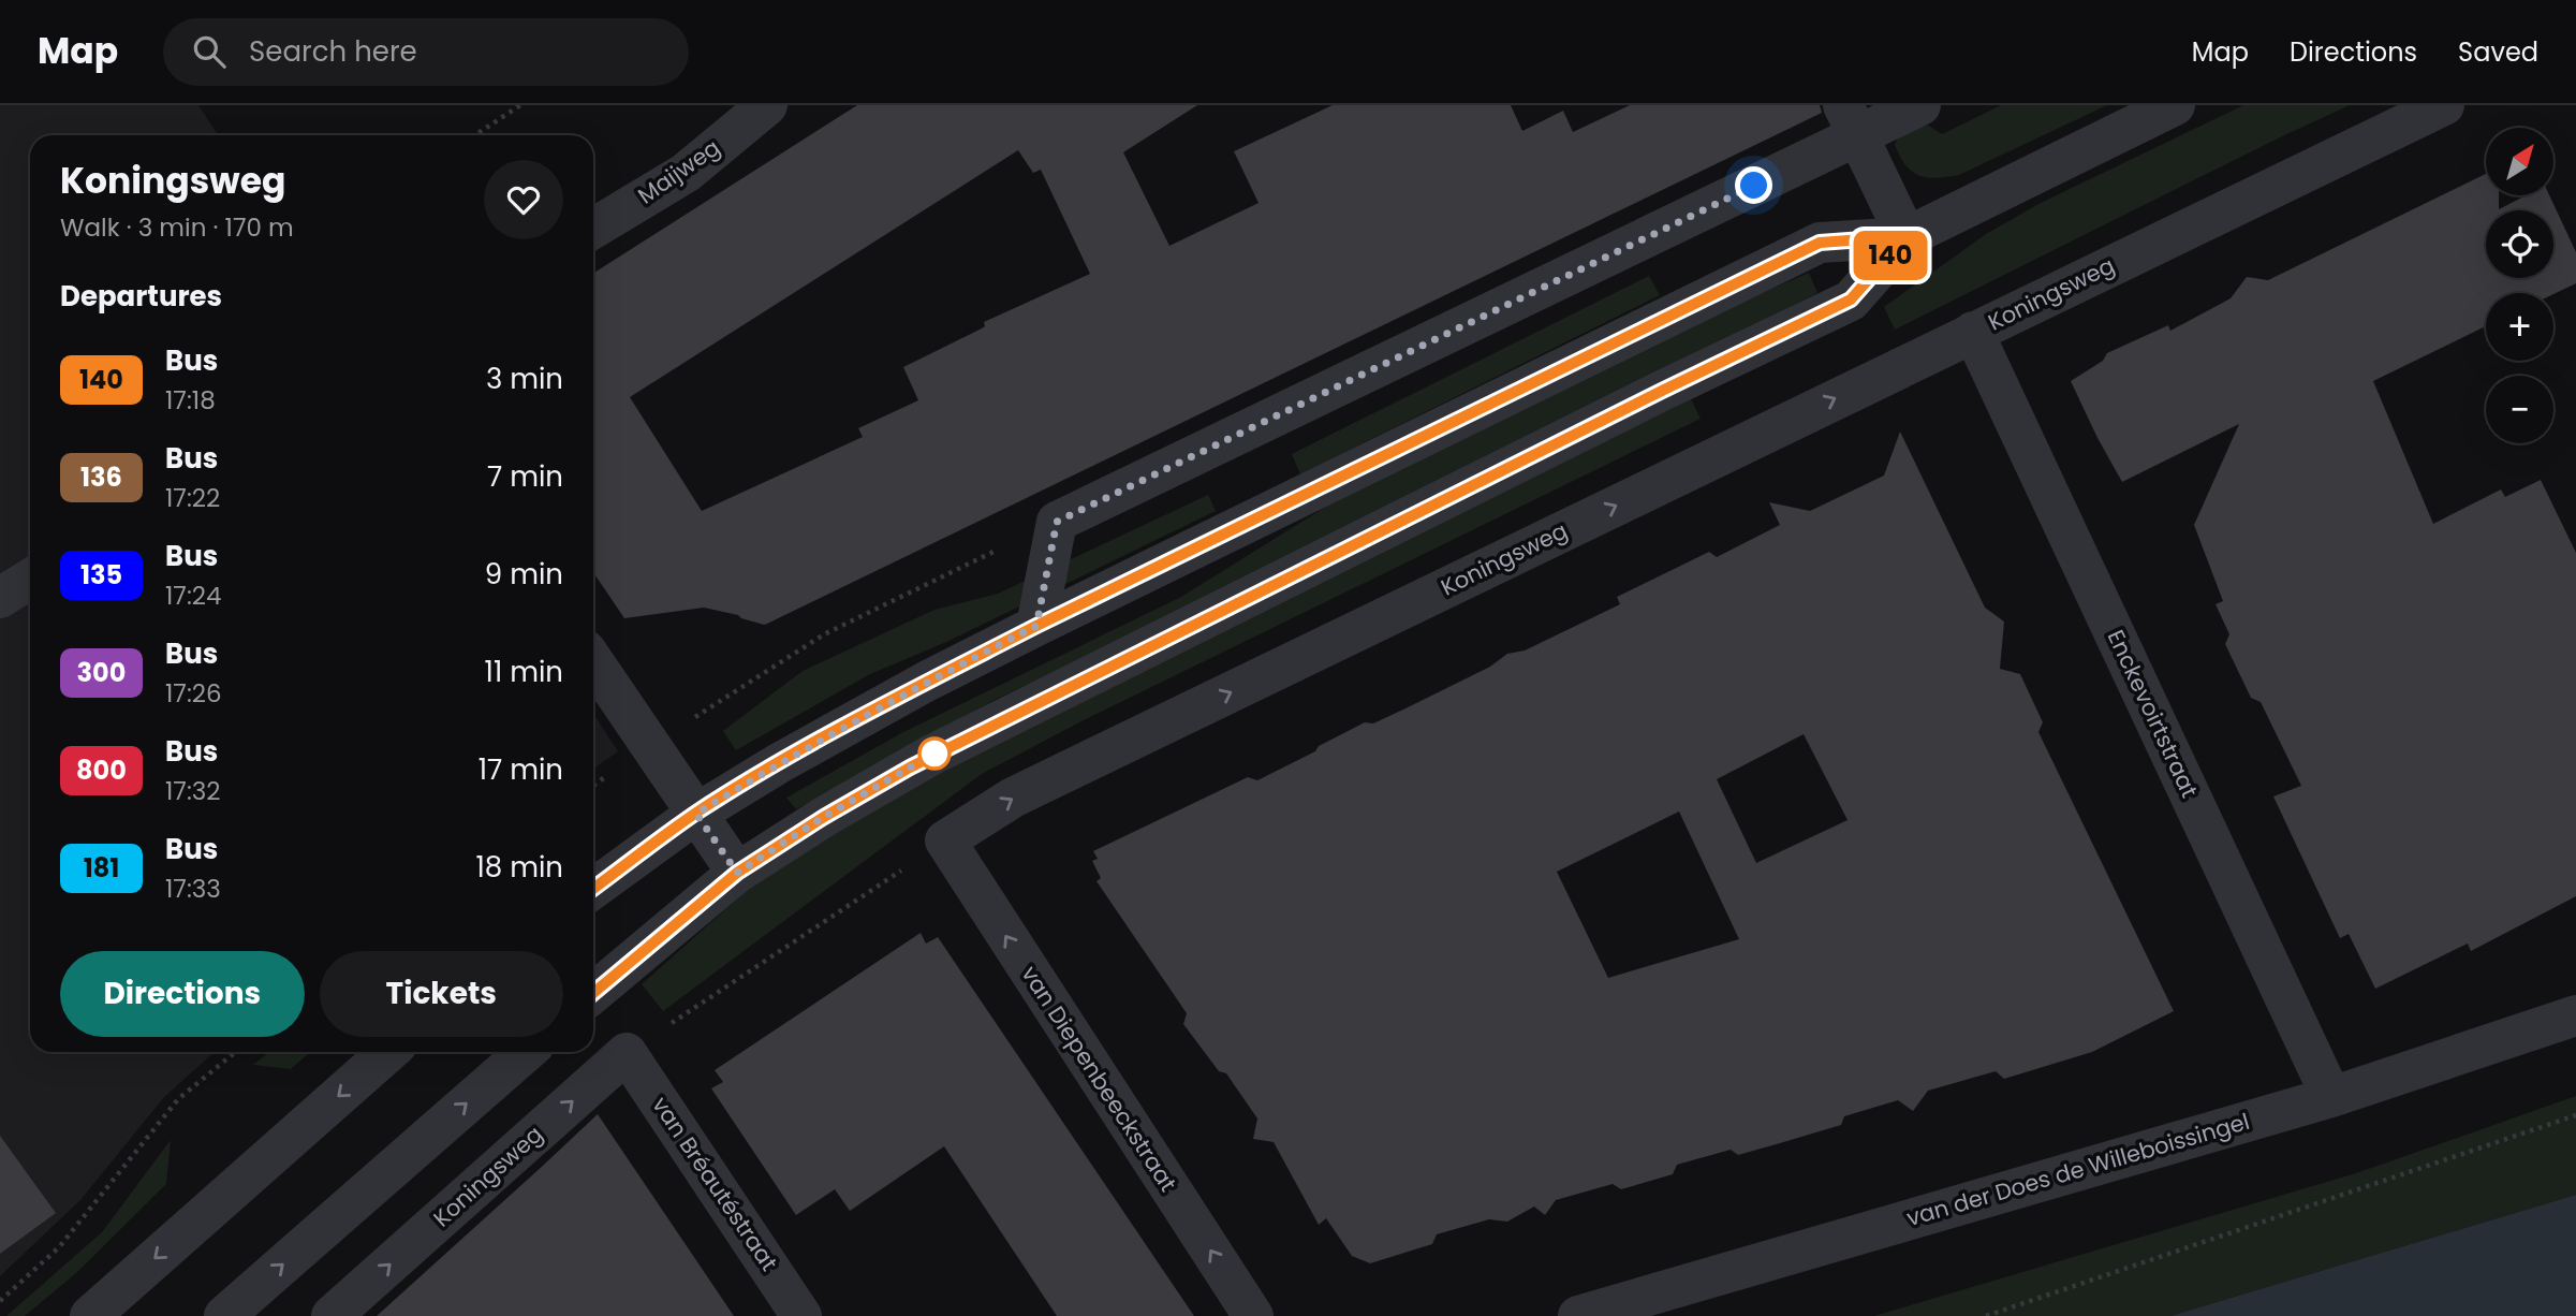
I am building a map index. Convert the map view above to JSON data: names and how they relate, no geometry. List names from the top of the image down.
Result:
{
  "streets": {
    "street": [
      "Maijweg",
      "Koningsweg",
      "Enckevoirtstraat",
      "van Diepenbeeckstraat",
      "van der Does de Willeboissingel",
      "van Bréautéstraat"
    ]
  },
  "crossings": [
    ["Koningsweg", "Enckevoirtstraat"],
    ["Koningsweg", "van Diepenbeeckstraat"],
    ["Koningsweg", "van Bréautéstraat"],
    ["Enckevoirtstraat", "van der Does de Willeboissingel"]
  ],
  "one_way": ["van Diepenbeeckstraat"],
  "lines": ["bus line 140"],
  "north": "top right",
  "page": {
    "header": "Map",
    "search": "Search here",
    "nav": ["Map", "Directions", "Saved"],
    "on_map": "140",
    "map_buttons": ["+", "−"],
    "heading": [
      ["Koningsweg", "Walk · 3 min · 170 m"],
      "Departures"
    ],
    "list": [
      {
        "mark": "140",
        "name": "Bus",
        "note": "17:18",
        "value": "3 min"
      },
      {
        "mark": "136",
        "name": "Bus",
        "note": "17:22",
        "value": "7 min"
      },
      {
        "mark": "135",
        "name": "Bus",
        "note": "17:24",
        "value": "9 min"
      },
      {
        "mark": "300",
        "name": "Bus",
        "note": "17:26",
        "value": "11 min"
      },
      {
        "mark": "800",
        "name": "Bus",
        "note": "17:32",
        "value": "17 min"
      },
      {
        "mark": "181",
        "name": "Bus",
        "note": "17:33",
        "value": "18 min"
      }
    ],
    "buttons": ["Directions", "Tickets"]
  }
}
